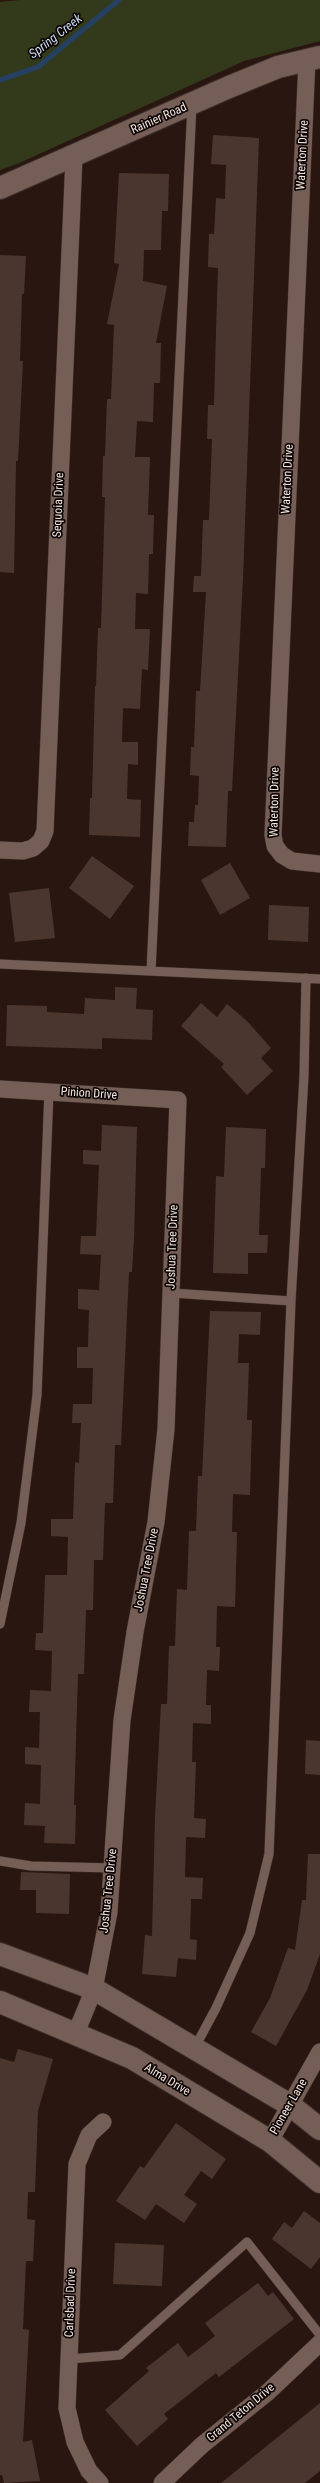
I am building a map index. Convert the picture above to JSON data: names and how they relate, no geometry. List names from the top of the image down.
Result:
{
  "streets": {
    "main road": ["Rainier Road", "Alma Drive"],
    "street": [
      "Waterton Drive",
      "Sequoia Drive",
      "Pinion Drive",
      "Joshua Tree Drive",
      "Pioneer Lane",
      "Carlsbad Drive",
      "Grand Teton Drive"
    ]
  },
  "crossings": [
    ["Rainier Road", "Waterton Drive"],
    ["Rainier Road", "Sequoia Drive"],
    ["Pinion Drive", "Joshua Tree Drive"],
    ["Joshua Tree Drive", "Alma Drive"],
    ["Alma Drive", "Pioneer Lane"]
  ],
  "water": ["Spring Creek"]
}
